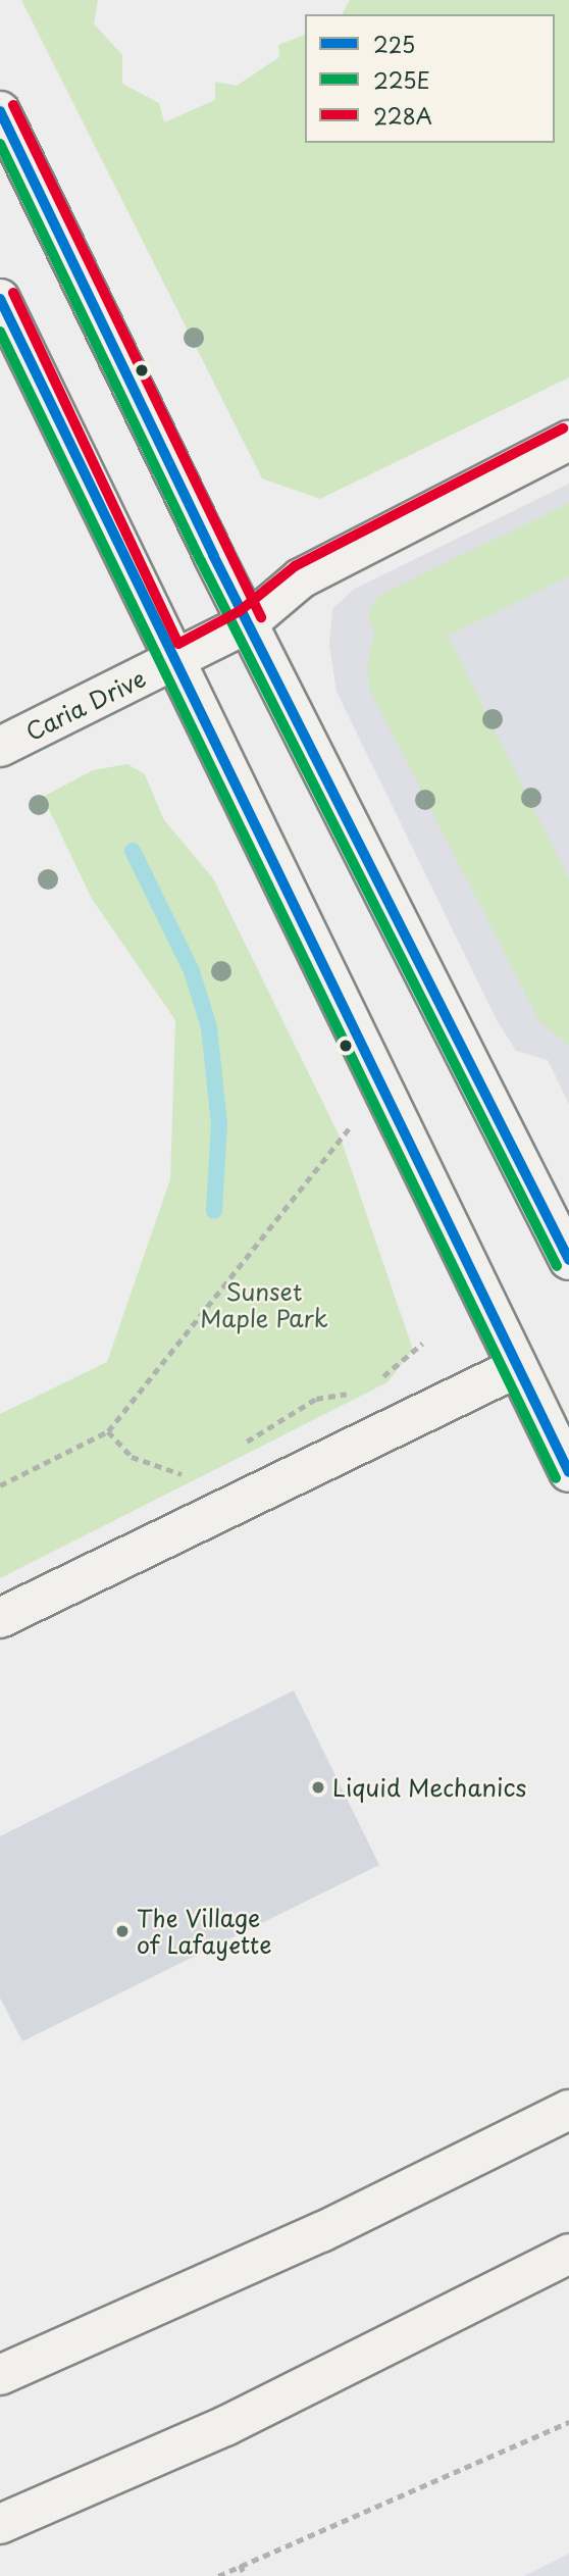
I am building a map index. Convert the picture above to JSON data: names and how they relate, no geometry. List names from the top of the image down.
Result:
{
  "streets": {
    "main road": ["Caria Drive"]
  },
  "parks": ["Sunset Maple Park"],
  "places": ["Liquid Mechanics", "The Village of Lafayette"],
  "lines": ["transit line 228A", "transit line 225", "transit line 225E"],
  "legend": ["225", "225E", "228A"]
}
